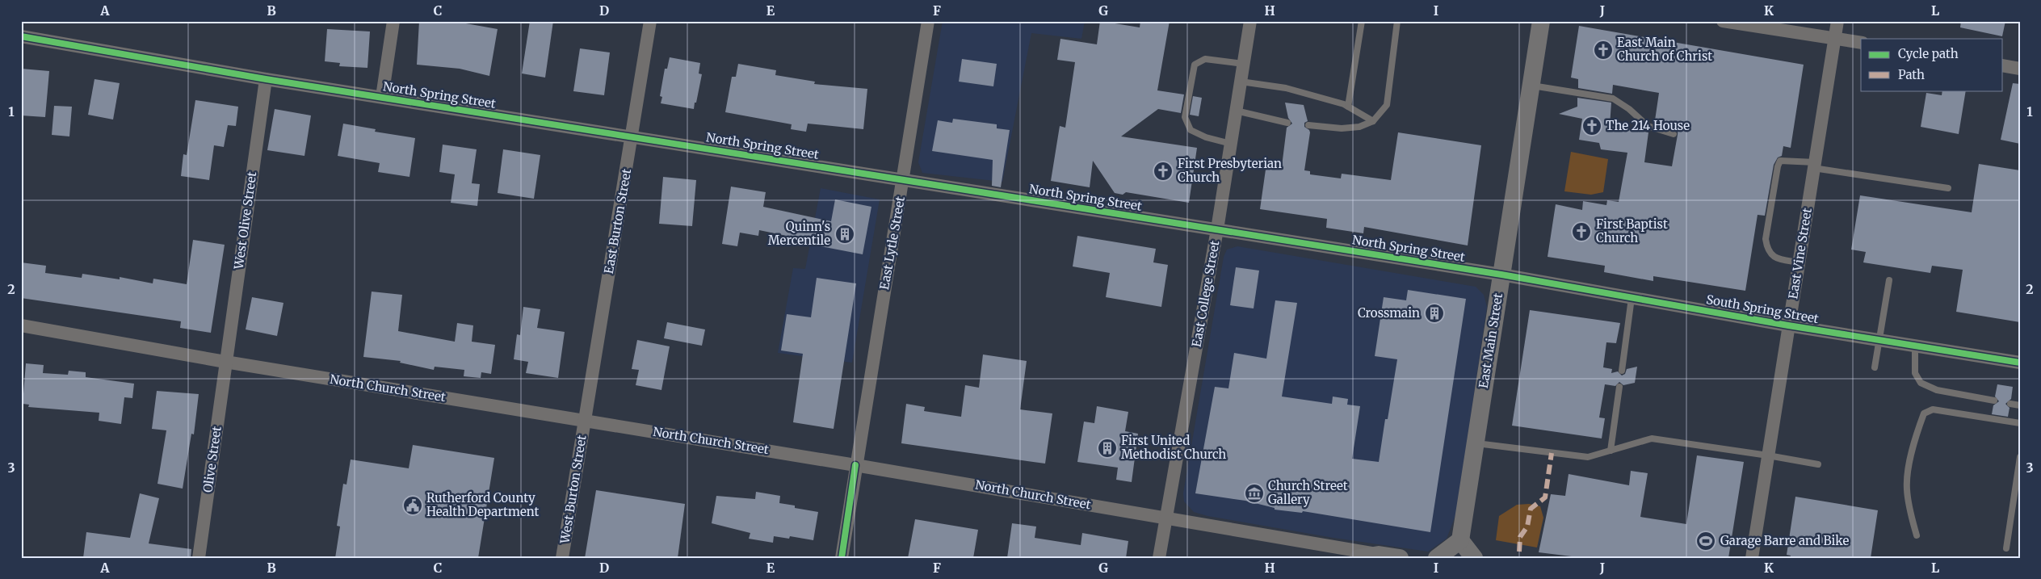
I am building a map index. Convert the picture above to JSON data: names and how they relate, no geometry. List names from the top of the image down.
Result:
{
  "streets": {
    "street": [
      "North Spring Street",
      "West Olive Street",
      "East Burton Street",
      "East Lytle Street",
      "East Vine Street",
      "East College Street",
      "South Spring Street",
      "East Main Street",
      "North Church Street",
      "Olive Street",
      "West Burton Street"
    ]
  },
  "crossings": [
    ["North Spring Street", "West Olive Street"],
    ["North Spring Street", "East Burton Street"],
    ["North Spring Street", "East Lytle Street"],
    ["North Spring Street", "East College Street"],
    ["North Spring Street", "South Spring Street"],
    ["North Spring Street", "East Main Street"],
    ["West Olive Street", "North Church Street"],
    ["West Olive Street", "Olive Street"],
    ["East Burton Street", "North Church Street"],
    ["East Burton Street", "West Burton Street"],
    ["East Lytle Street", "North Church Street"],
    ["East Vine Street", "South Spring Street"],
    ["East College Street", "North Church Street"],
    ["South Spring Street", "East Main Street"],
    ["North Church Street", "Olive Street"],
    ["North Church Street", "West Burton Street"]
  ],
  "places": {
    "church": [
      "East Main Church of Christ",
      "The 214 House",
      "First Presbyterian Church",
      "First Baptist Church"
    ],
    "building": ["Quinn's Mercentile", "Crossmain", "First United Methodist Church"],
    "museum": ["Church Street Gallery"],
    "public building": ["Rutherford County Health Department"],
    "sports": ["Garage Barre and Bike"]
  },
  "legend": ["Cycle path", "Path"],
  "grid": {
    "columns": [
      "A",
      "B",
      "C",
      "D",
      "E",
      "F",
      "G",
      "H",
      "I",
      "J",
      "K",
      "L"
    ],
    "rows": ["1", "2", "3"]
  }
}
